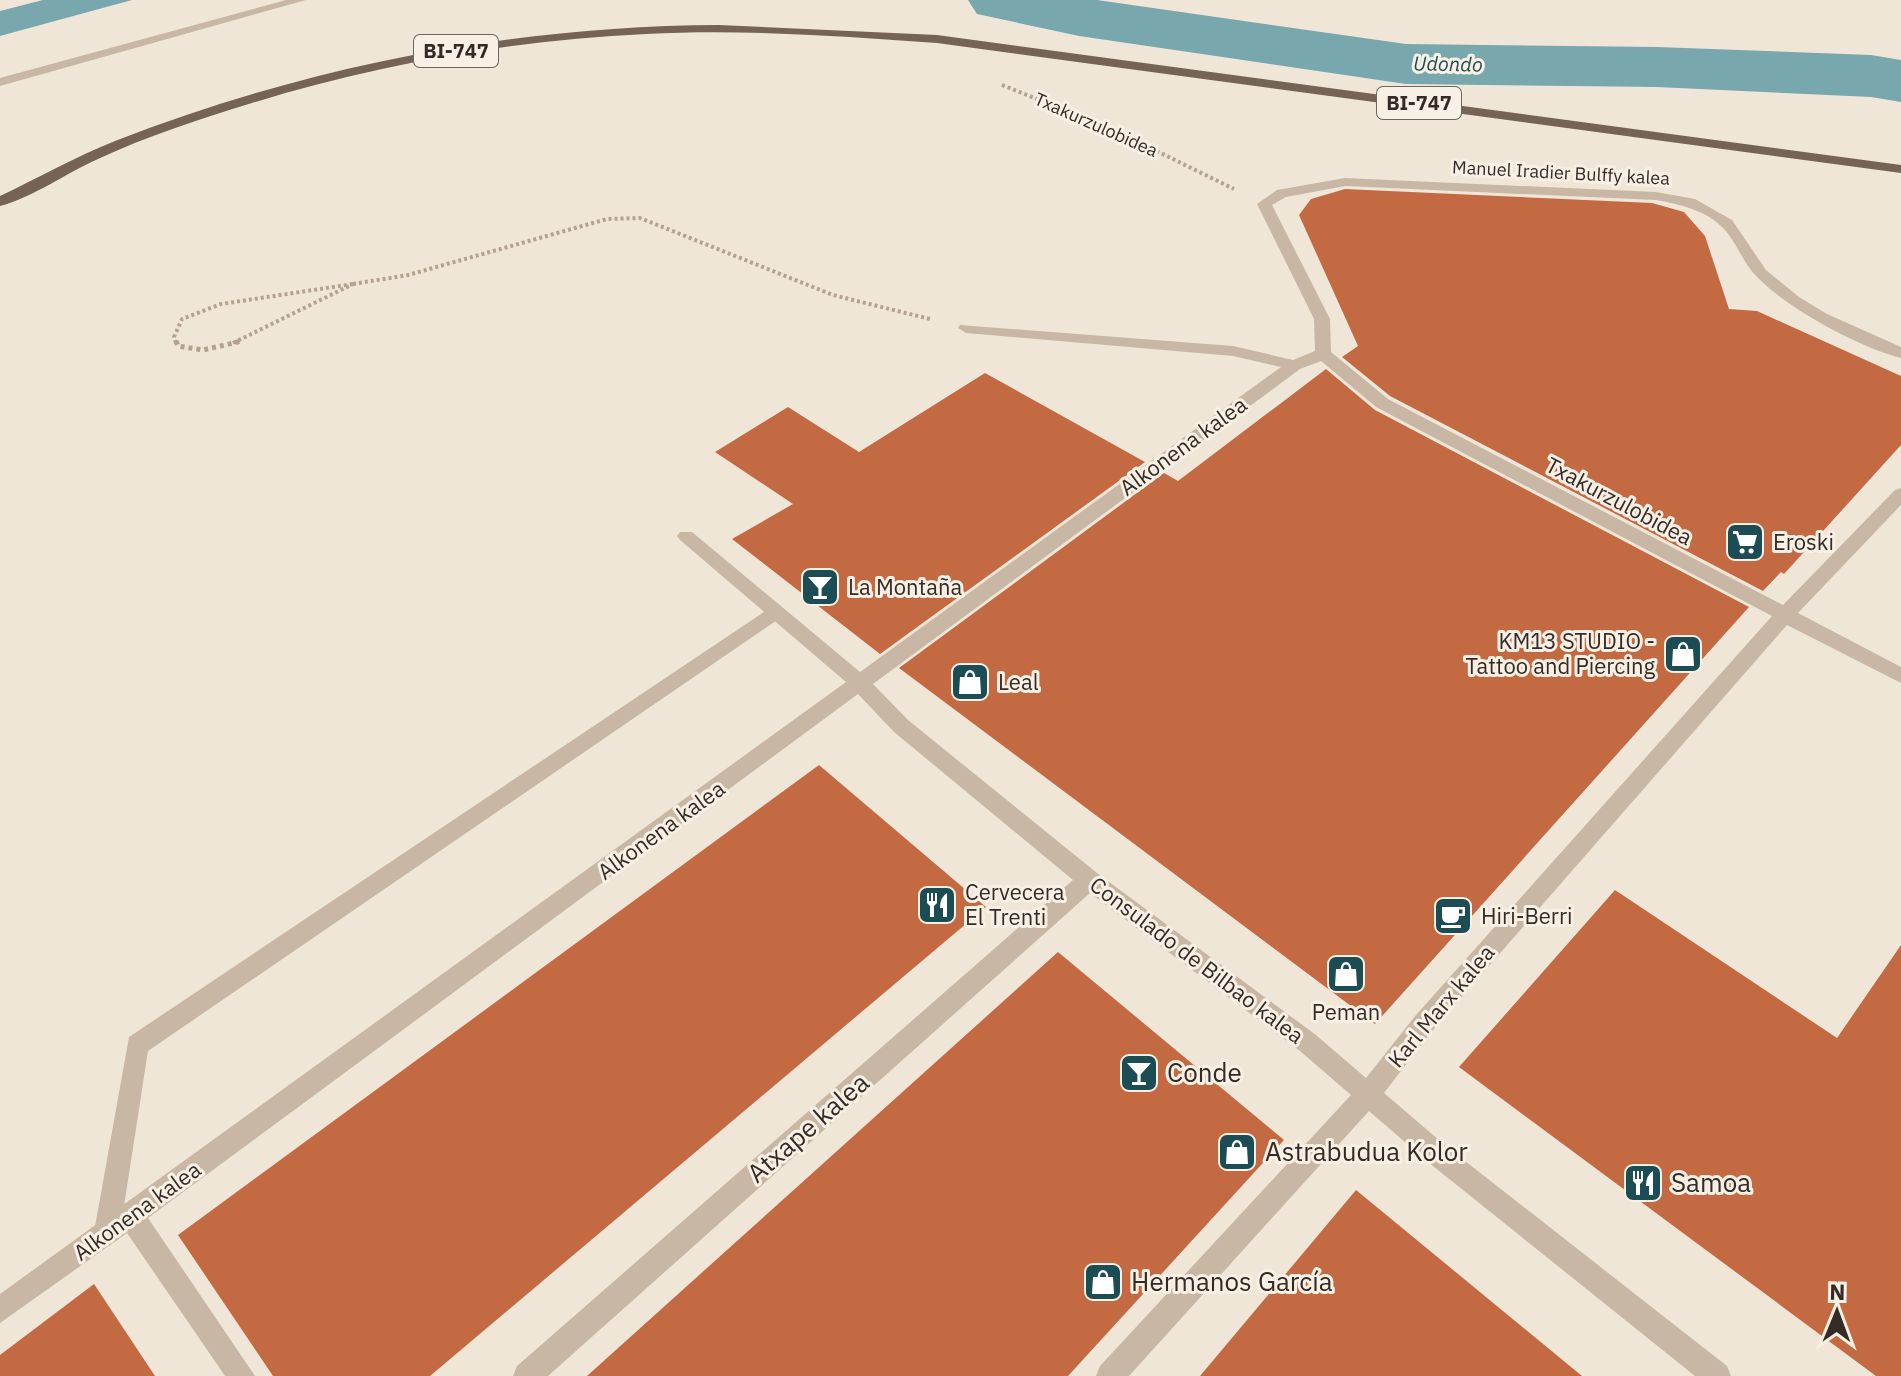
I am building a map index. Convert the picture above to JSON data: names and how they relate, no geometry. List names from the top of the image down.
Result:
{
  "streets": {
    "main road": ["BI-747"],
    "street": [
      "Txakurzulobidea",
      "Manuel Iradier Bulffy kalea",
      "Alkonena kalea",
      "Consulado de Bilbao kalea",
      "Karl Marx kalea",
      "Atxape kalea"
    ]
  },
  "crossings": [
    ["Txakurzulobidea", "Manuel Iradier Bulffy kalea"],
    ["Txakurzulobidea", "Alkonena kalea"],
    ["Txakurzulobidea", "Karl Marx kalea"],
    ["Alkonena kalea", "Consulado de Bilbao kalea"],
    ["Consulado de Bilbao kalea", "Karl Marx kalea"],
    ["Consulado de Bilbao kalea", "Atxape kalea"]
  ],
  "water": ["Udondo"],
  "places": {
    "supermarket": ["Eroski"],
    "bar": ["La Montaña", "Conde"],
    "shop": [
      "KM13 STUDIO - Tattoo and Piercing",
      "Leal",
      "Peman",
      "Astrabudua Kolor",
      "Hermanos García"
    ],
    "restaurant": ["Cervecera El Trenti", "Samoa"],
    "cafe": ["Hiri-Berri"]
  },
  "north": "top"
}
